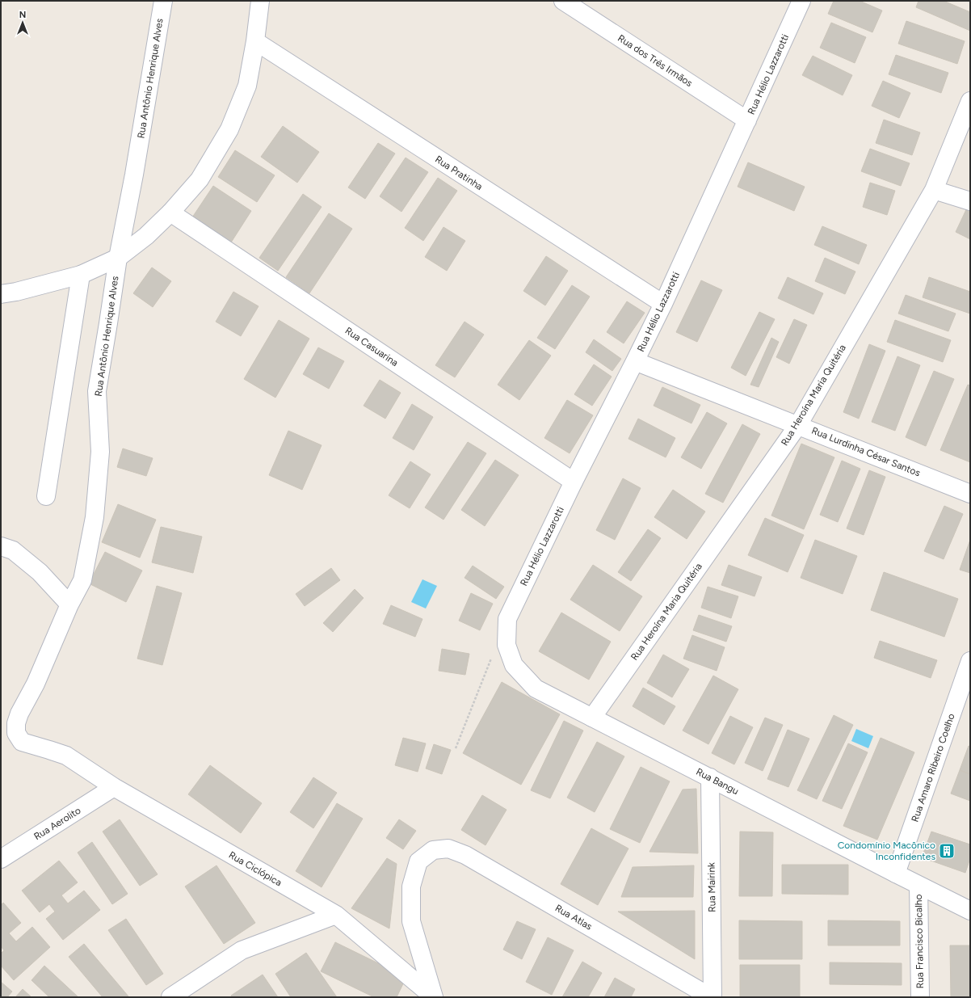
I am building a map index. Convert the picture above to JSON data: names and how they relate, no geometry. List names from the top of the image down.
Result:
{
  "streets": {
    "street": [
      "Rua dos Três Irmãos",
      "Rua Hélio Lazzarotti",
      "Rua Antônio Henrique Alves",
      "Rua Pratinha",
      "Rua Casuarina",
      "Rua Heroína Maria Quitéria",
      "Rua Lurdinha César Santos",
      "Rua Amaro Ribeiro Coelho",
      "Rua Bangu",
      "Rua Aerolito",
      "Rua Ciclópica",
      "Rua Mairink",
      "Rua Atlas",
      "Rua Francisco Bicalho"
    ]
  },
  "crossings": [
    ["Rua dos Três Irmãos", "Rua Hélio Lazzarotti"],
    ["Rua Hélio Lazzarotti", "Rua Pratinha"],
    ["Rua Hélio Lazzarotti", "Rua Casuarina"],
    ["Rua Hélio Lazzarotti", "Rua Lurdinha César Santos"],
    ["Rua Hélio Lazzarotti", "Rua Bangu"],
    ["Rua Antônio Henrique Alves", "Rua Ciclópica"],
    ["Rua Heroína Maria Quitéria", "Rua Lurdinha César Santos"],
    ["Rua Heroína Maria Quitéria", "Rua Bangu"],
    ["Rua Amaro Ribeiro Coelho", "Rua Bangu"],
    ["Rua Bangu", "Rua Mairink"],
    ["Rua Bangu", "Rua Francisco Bicalho"],
    ["Rua Aerolito", "Rua Ciclópica"],
    ["Rua Ciclópica", "Rua Atlas"],
    ["Rua Mairink", "Rua Atlas"]
  ],
  "places": {
    "building": ["Condomínio Macônico Inconfidentes"]
  },
  "north": "top"
}
